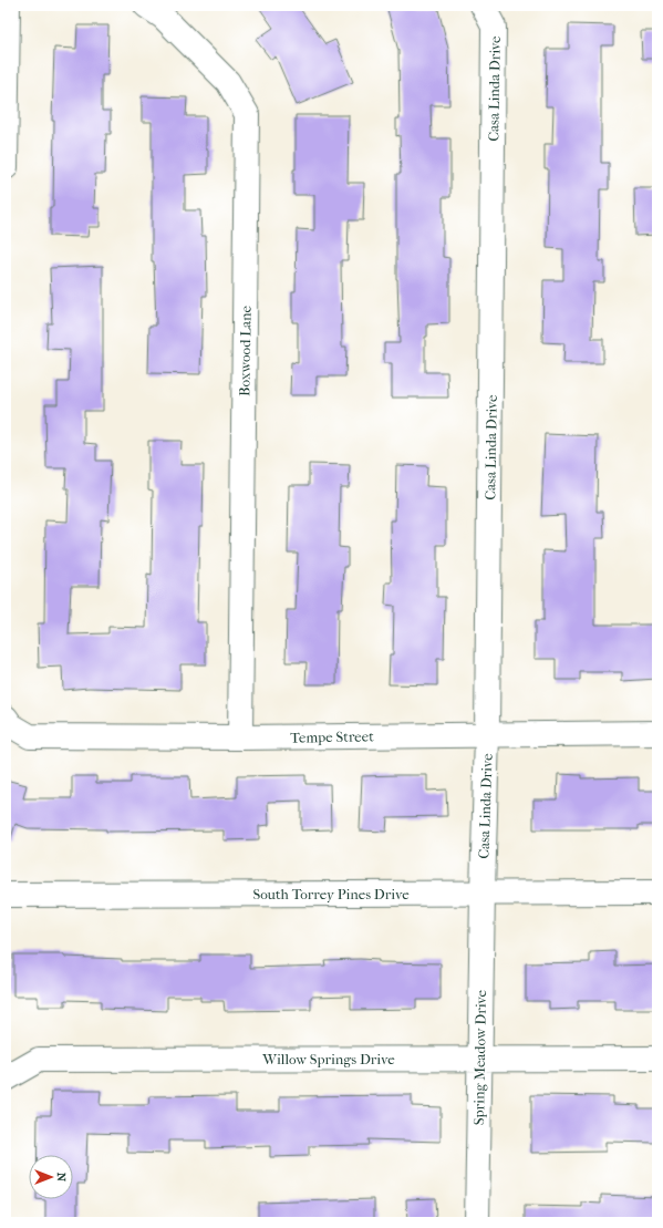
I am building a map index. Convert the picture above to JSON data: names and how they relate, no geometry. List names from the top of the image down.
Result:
{
  "streets": {
    "street": [
      "Casa Linda Drive",
      "Boxwood Lane",
      "Tempe Street",
      "South Torrey Pines Drive",
      "Spring Meadow Drive",
      "Willow Springs Drive"
    ]
  },
  "crossings": [
    ["Casa Linda Drive", "Tempe Street"],
    ["Casa Linda Drive", "South Torrey Pines Drive"],
    ["Casa Linda Drive", "Spring Meadow Drive"],
    ["Boxwood Lane", "Tempe Street"],
    ["South Torrey Pines Drive", "Spring Meadow Drive"],
    ["Spring Meadow Drive", "Willow Springs Drive"]
  ],
  "north": "right"
}
